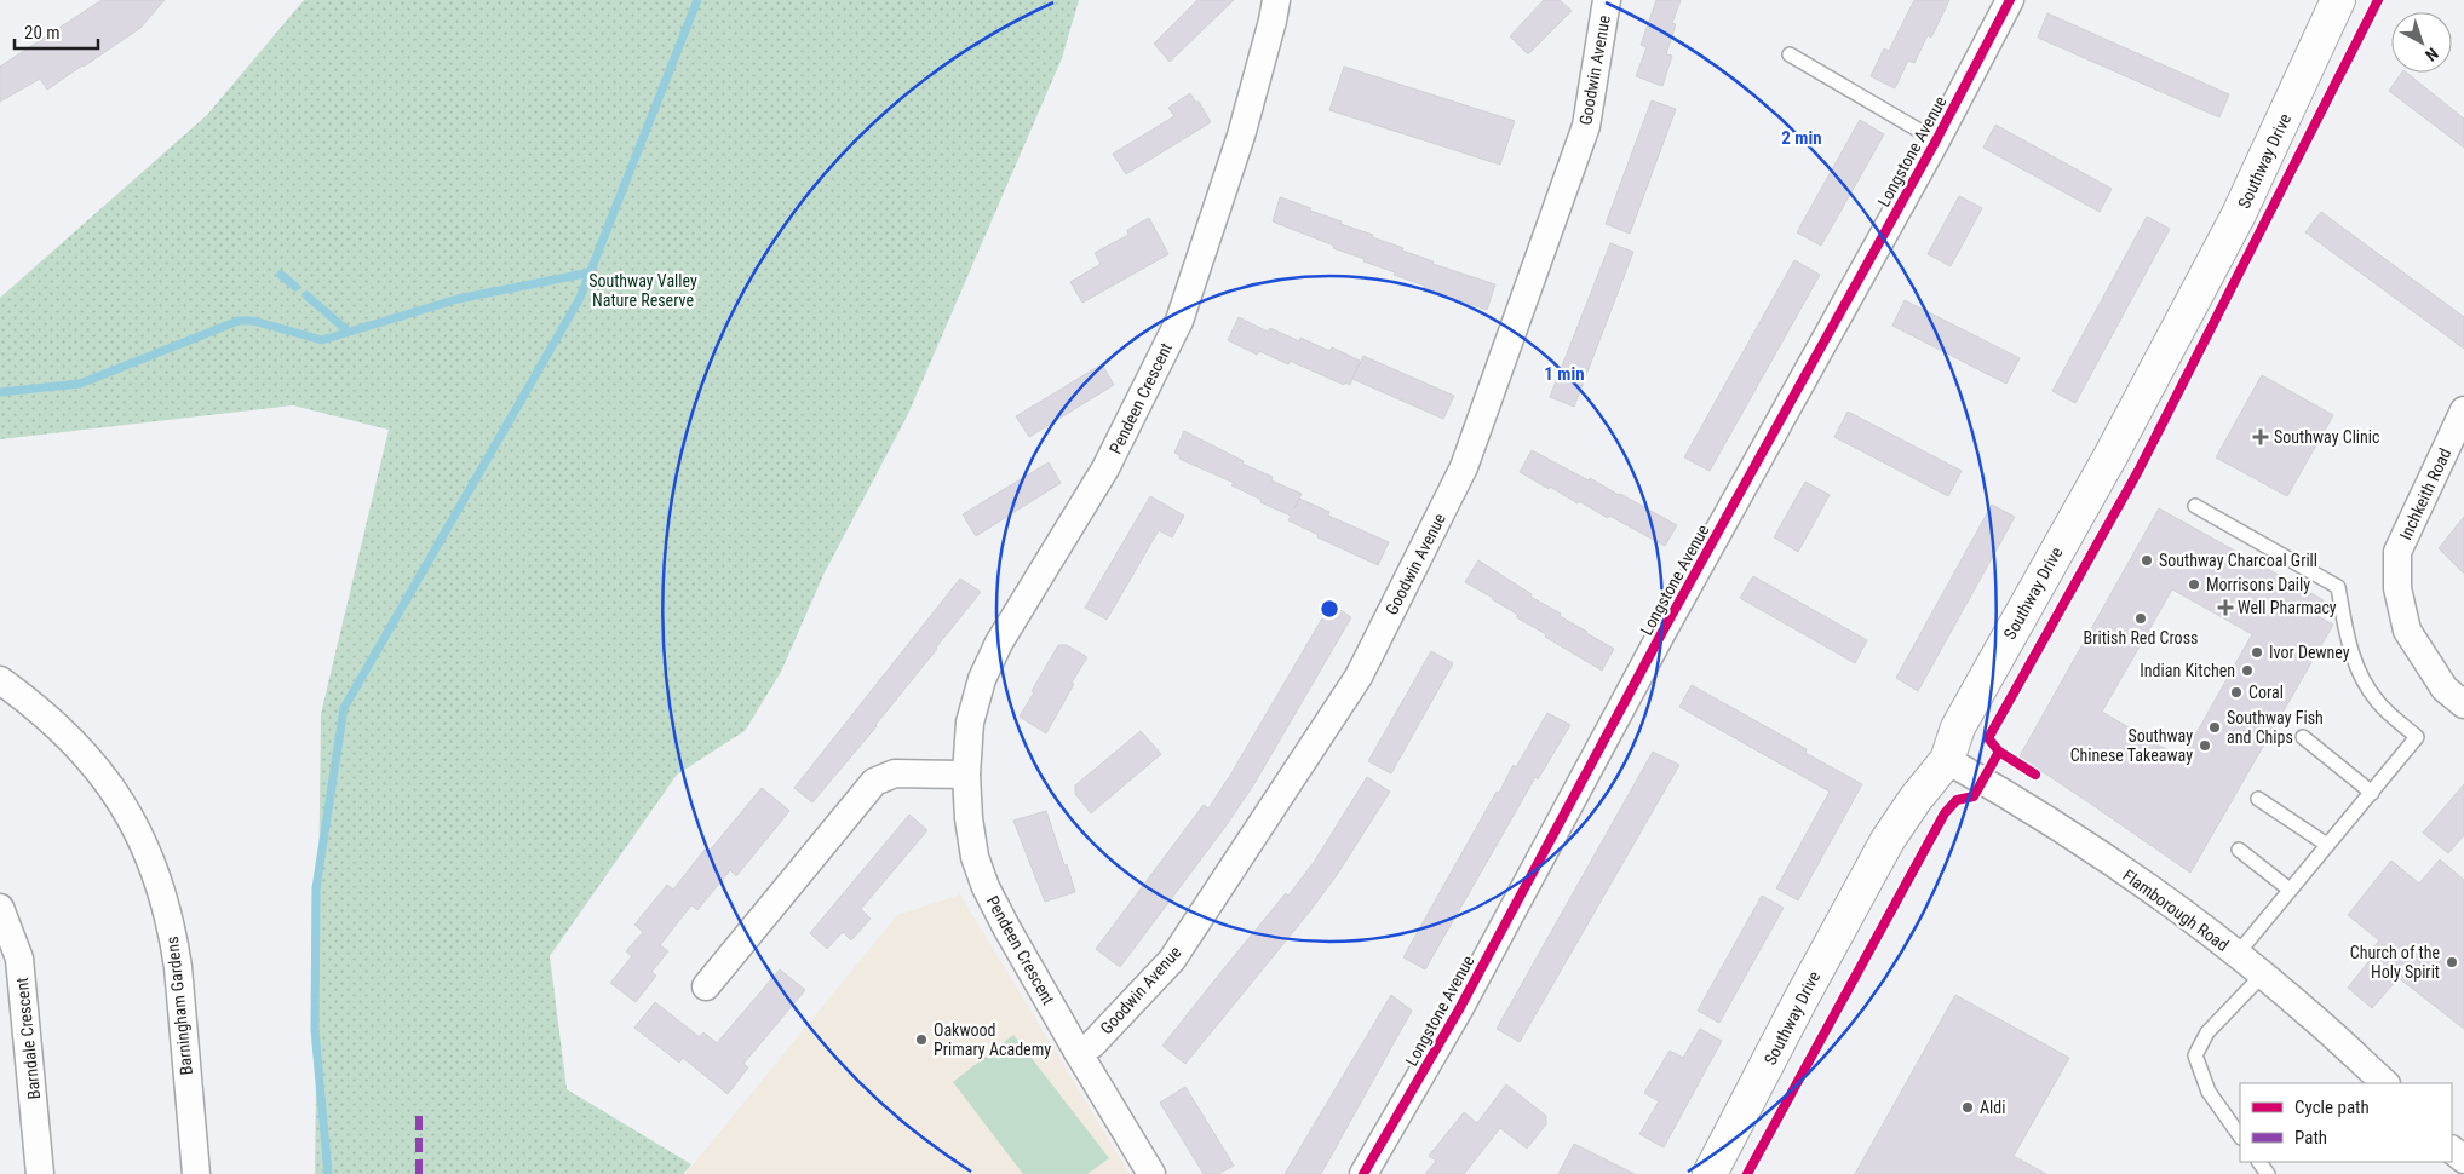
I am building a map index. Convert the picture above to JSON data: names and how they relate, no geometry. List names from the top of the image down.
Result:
{
  "streets": {
    "street": [
      "Goodwin Avenue",
      "Longstone Avenue",
      "Southway Drive",
      "Pendeen Crescent",
      "Inchkeith Road",
      "Flamborough Road",
      "Barningham Gardens",
      "Barndale Crescent"
    ]
  },
  "crossings": [
    ["Goodwin Avenue", "Pendeen Crescent"],
    ["Southway Drive", "Flamborough Road"]
  ],
  "parks": ["Southway Valley Nature Reserve"],
  "places": {
    "health": ["Southway Clinic", "Well Pharmacy"],
    "other": [
      "Southway Charcoal Grill",
      "Morrisons Daily",
      "British Red Cross",
      "Ivor Dewney",
      "Indian Kitchen",
      "Coral",
      "Southway Fish and Chips",
      "Southway Chinese Takeaway",
      "Church of the Holy Spirit",
      "Oakwood Primary Academy",
      "Aldi"
    ]
  },
  "legend": ["Cycle path", "Path"],
  "scale_bar": "20 m",
  "north": "bottom right",
  "rings": ["2 min", "1 min"]
}
